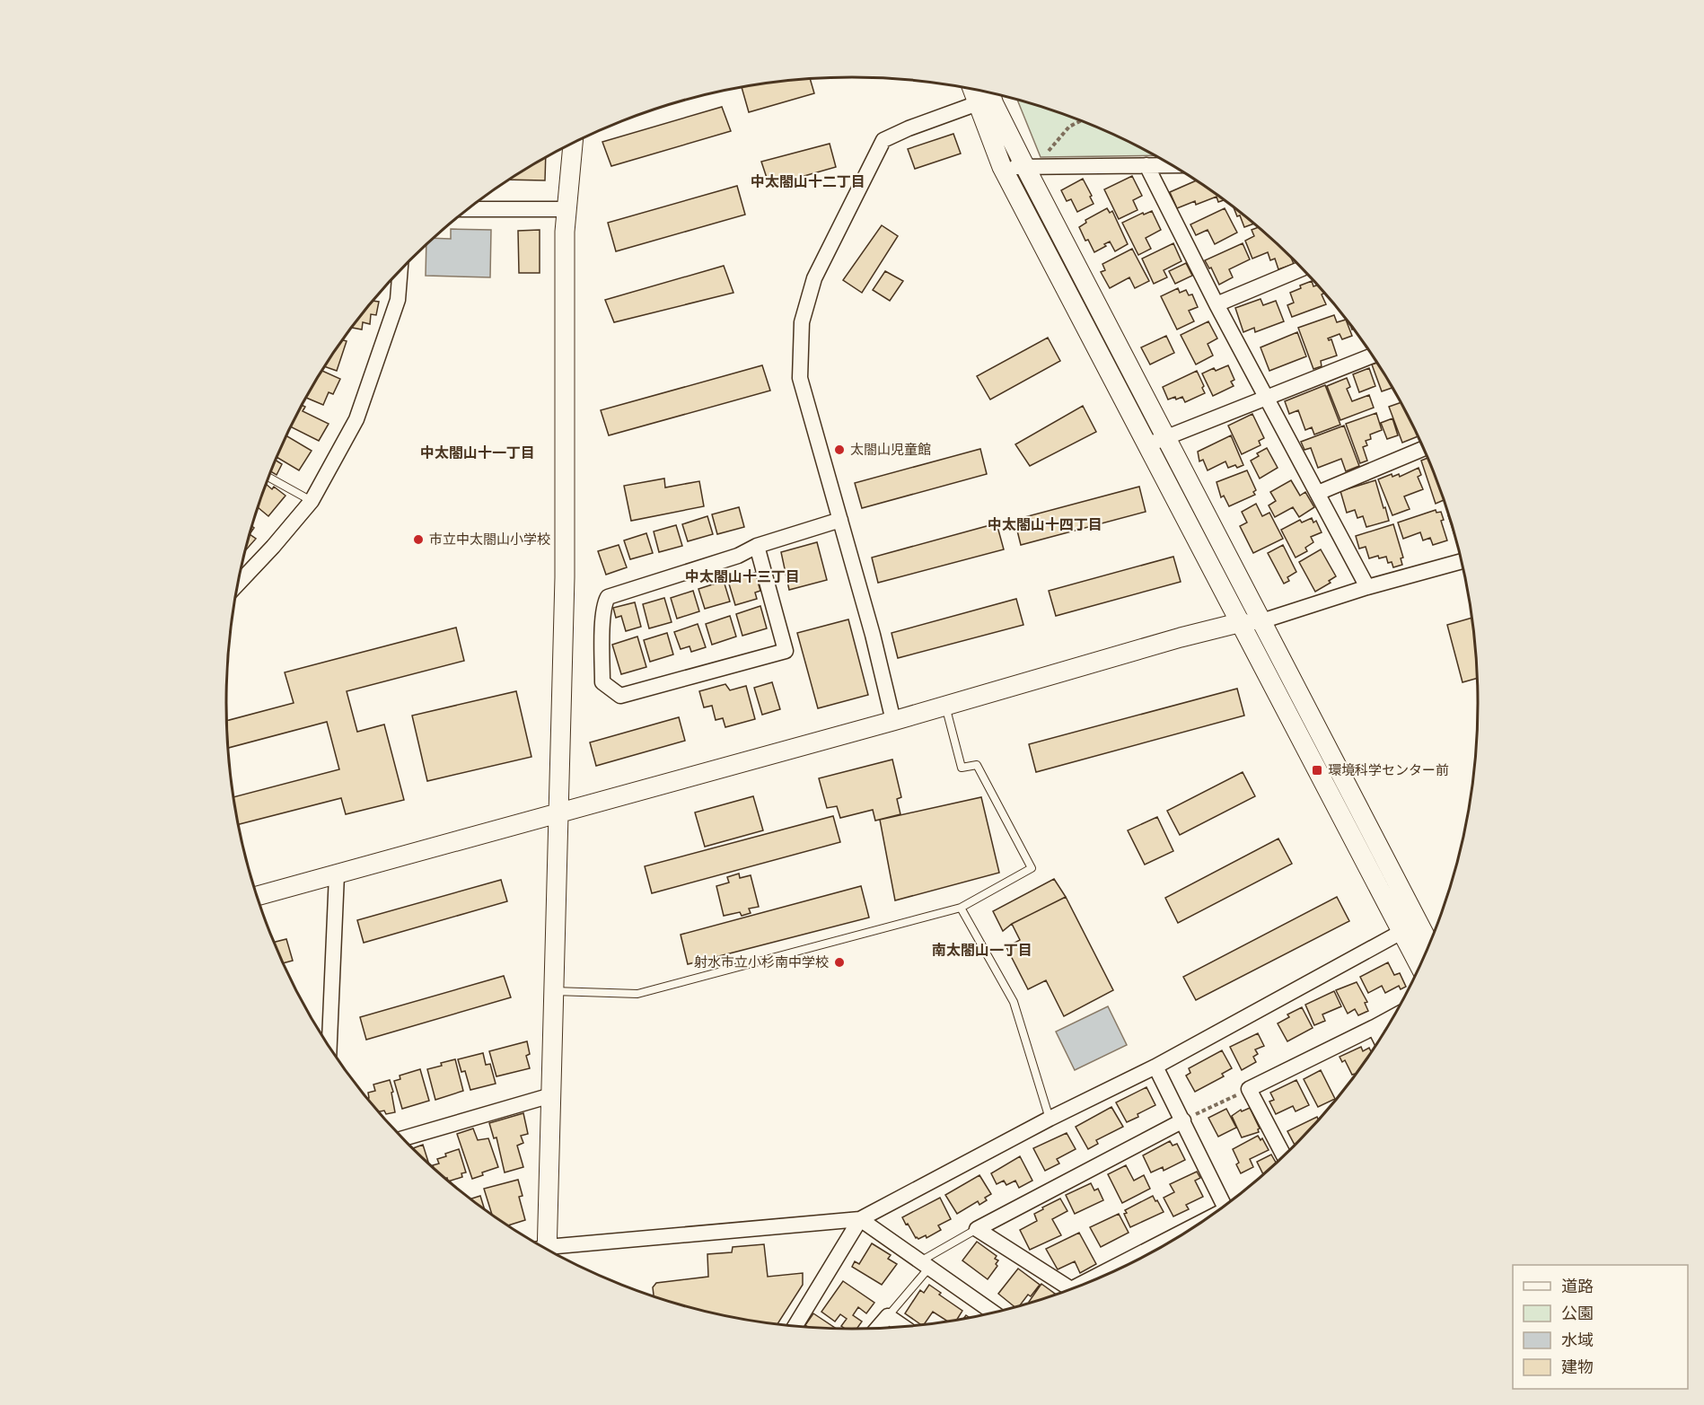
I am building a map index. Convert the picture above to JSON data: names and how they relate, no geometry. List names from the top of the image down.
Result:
{
  "districts": [
    "中太閤山十二丁目",
    "中太閤山十一丁目",
    "中太閤山十四丁目",
    "中太閤山十三丁目",
    "南太閤山一丁目"
  ],
  "places": {
    "other": ["太閤山児童館", "市立中太閤山小学校", "射水市立小杉南中学校"],
    "transit": ["環境科学センター前"]
  },
  "legend": [
    "道路",
    "公園",
    "水域",
    "建物"
  ]
}
